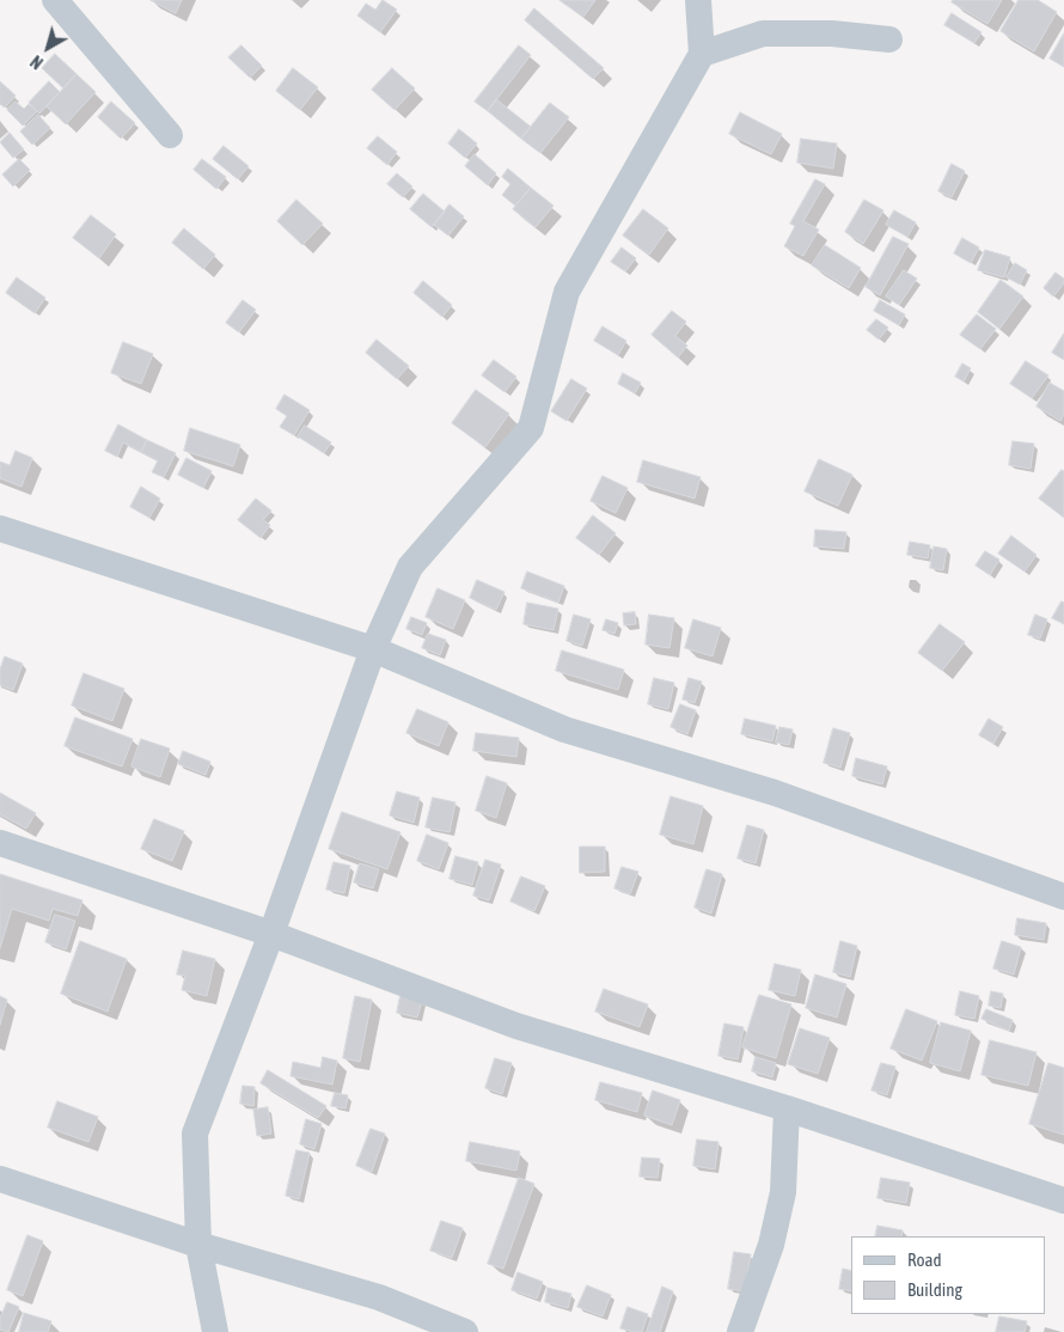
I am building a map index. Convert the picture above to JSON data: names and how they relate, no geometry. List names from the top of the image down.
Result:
{
  "legend": ["Road", "Building"],
  "north": "bottom left"
}
